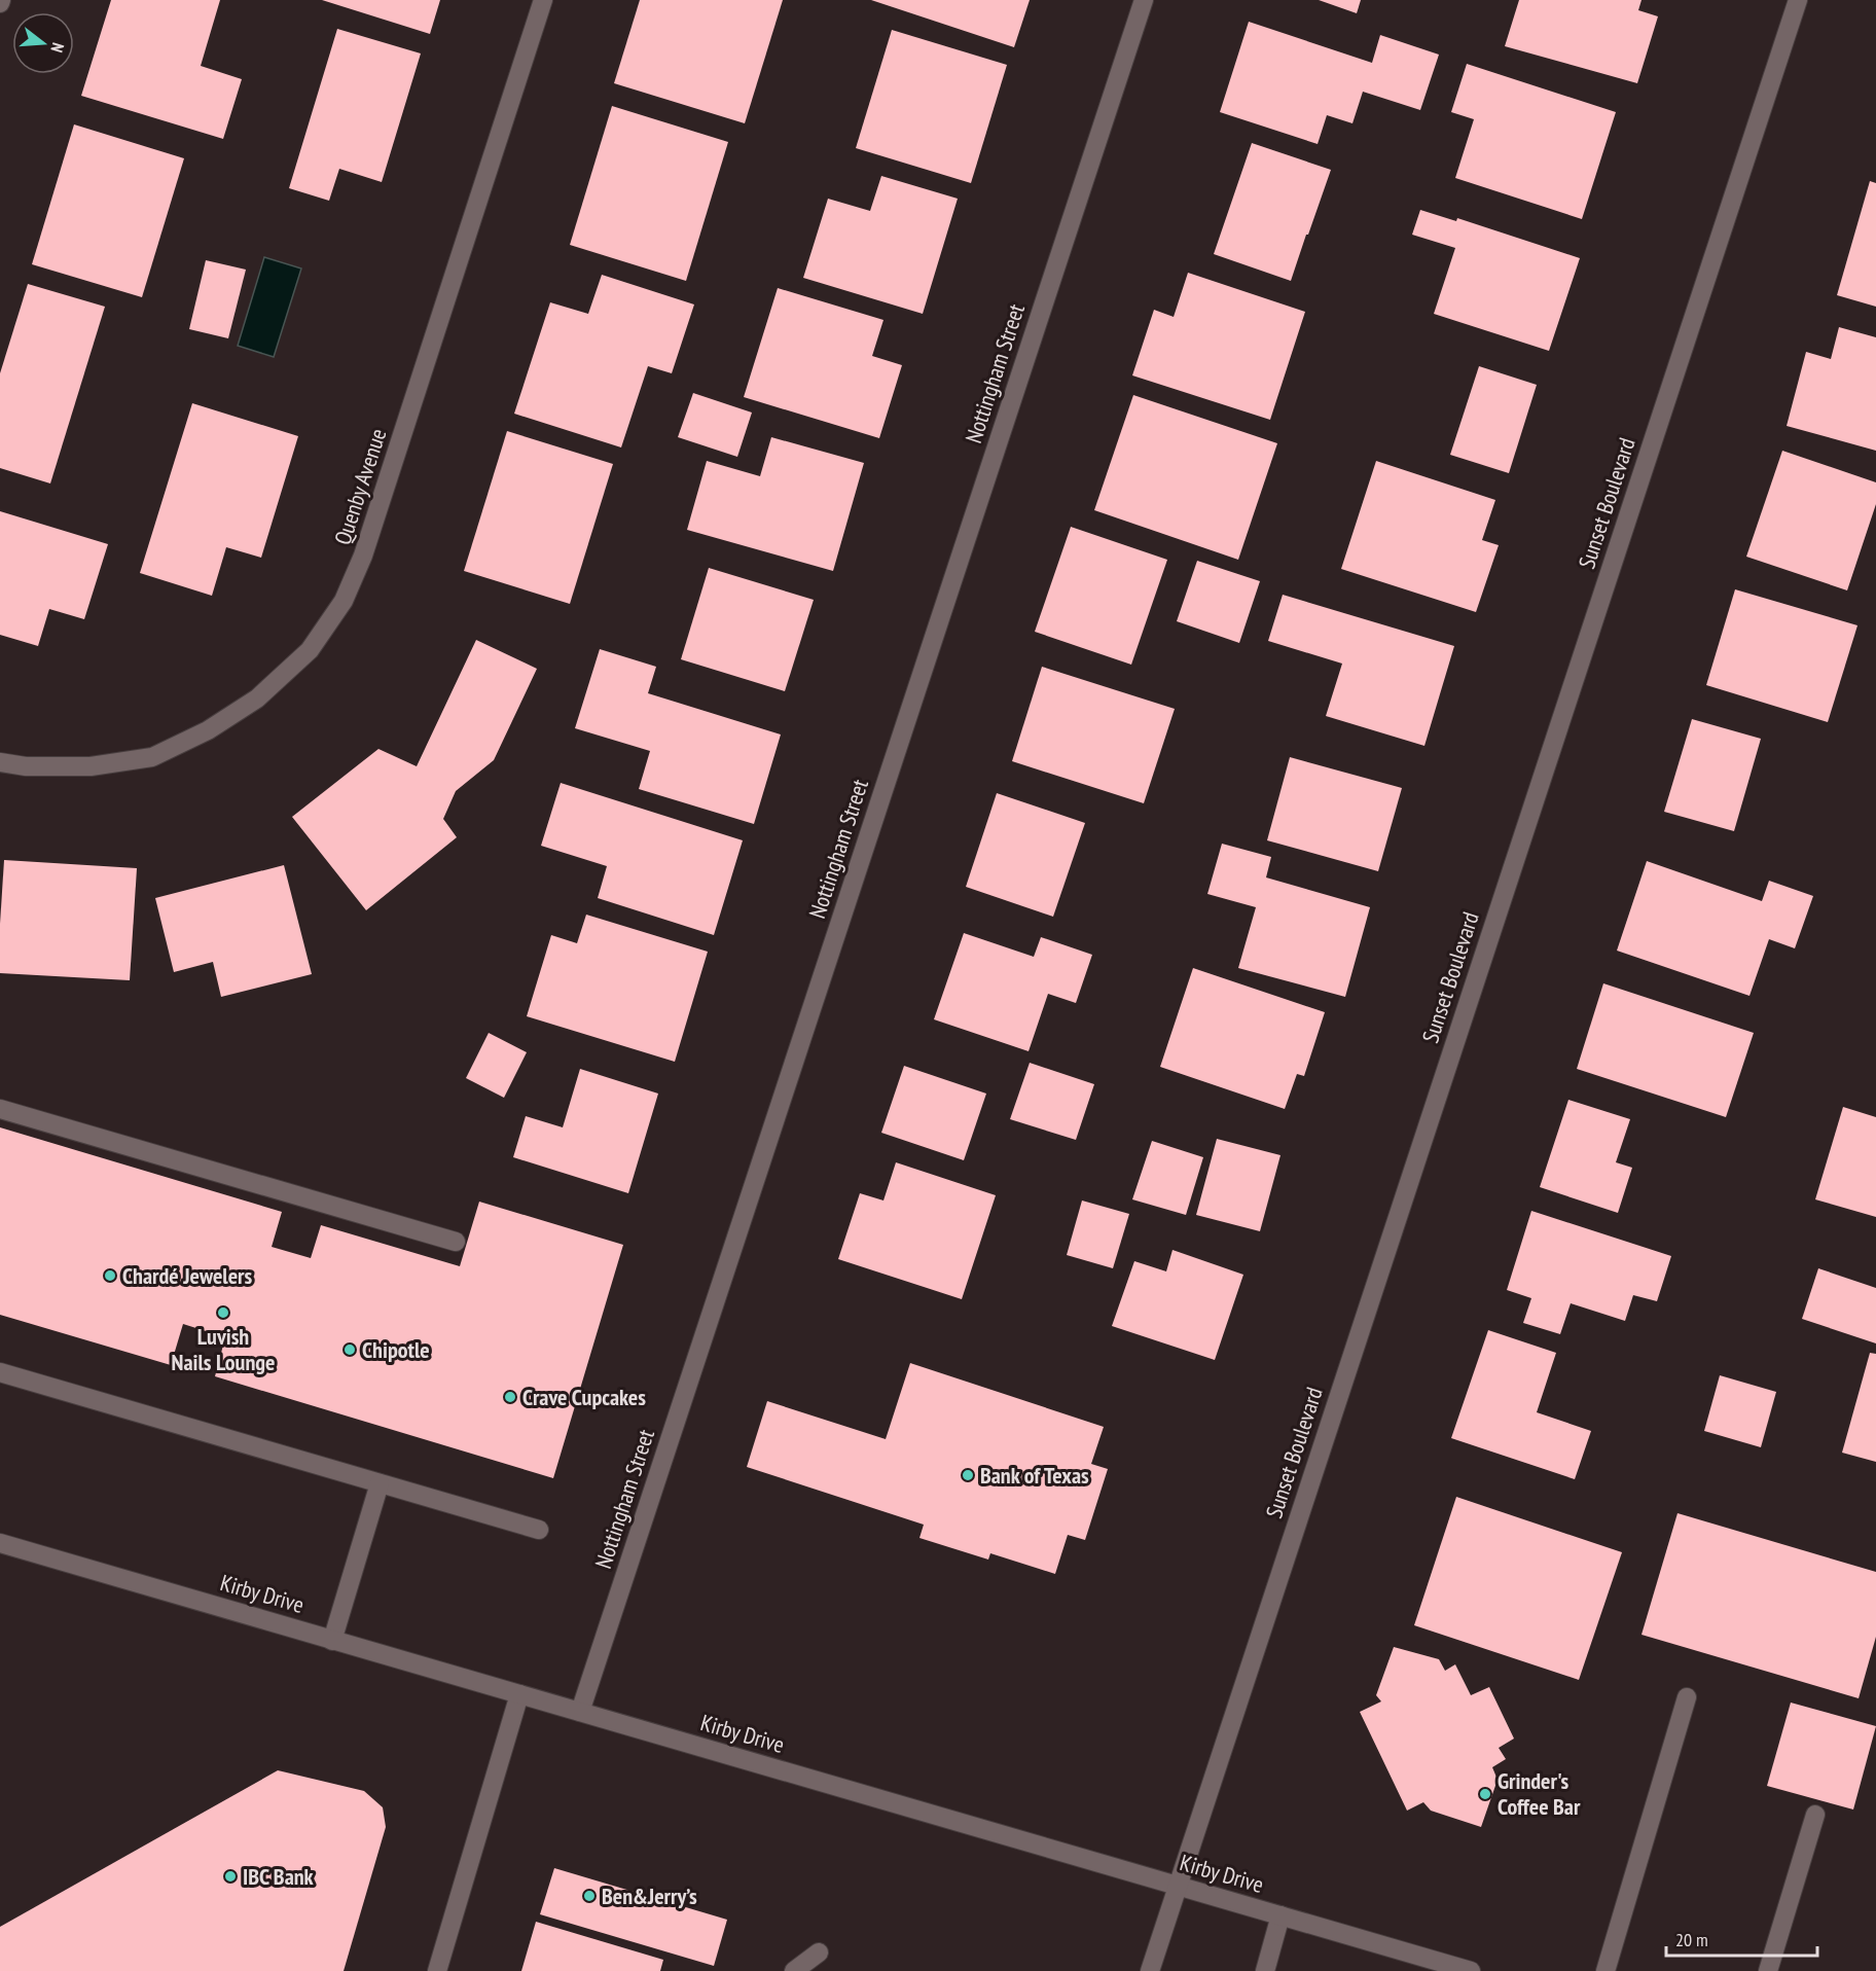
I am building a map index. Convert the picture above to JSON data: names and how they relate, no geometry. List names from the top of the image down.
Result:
{
  "streets": {
    "street": [
      "Nottingham Street",
      "Quenby Avenue",
      "Sunset Boulevard",
      "Kirby Drive"
    ]
  },
  "crossings": [
    ["Nottingham Street", "Kirby Drive"],
    ["Sunset Boulevard", "Kirby Drive"]
  ],
  "places": [
    "Chardé Jewelers",
    "Luvish Nails Lounge",
    "Chipotle",
    "Crave Cupcakes",
    "Bank of Texas",
    "Grinder's Coffee Bar",
    "IBC Bank",
    "Ben&Jerry’s"
  ],
  "scale_bar": "20 m",
  "north": "right"
}
